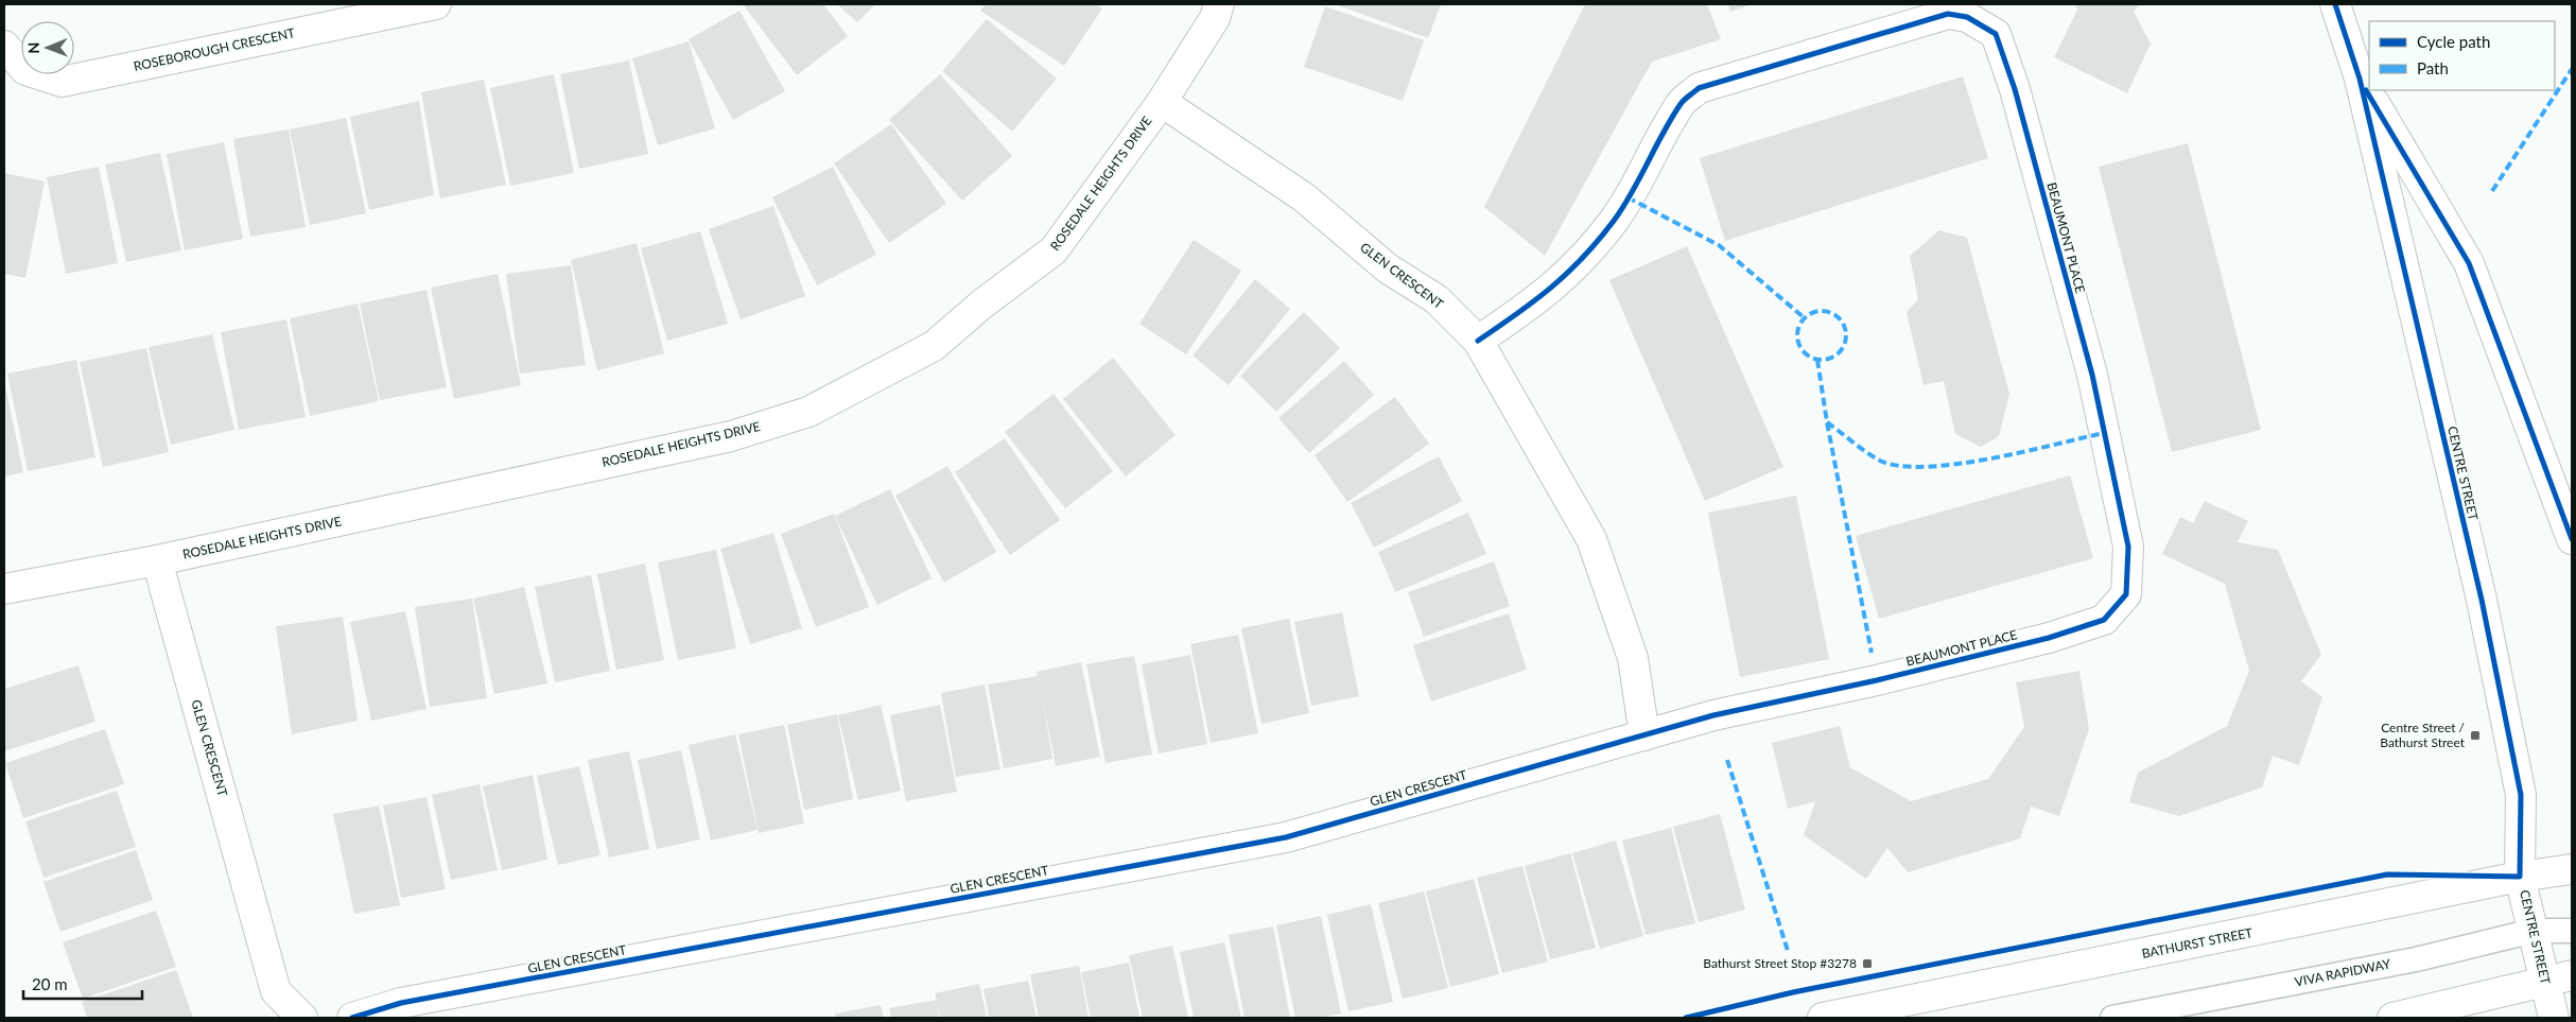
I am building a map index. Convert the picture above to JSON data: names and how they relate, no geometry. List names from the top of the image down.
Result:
{
  "streets": {
    "street": [
      "ROSEBOROUGH CRESCENT",
      "ROSEDALE HEIGHTS DRIVE",
      "BEAUMONT PLACE",
      "GLEN CRESCENT",
      "CENTRE STREET",
      "BATHURST STREET"
    ],
    "lane": ["VIVA RAPIDWAY"]
  },
  "crossings": [
    ["ROSEDALE HEIGHTS DRIVE", "GLEN CRESCENT"],
    ["BEAUMONT PLACE", "GLEN CRESCENT"],
    ["CENTRE STREET", "BATHURST STREET"],
    ["CENTRE STREET", "VIVA RAPIDWAY"]
  ],
  "places": {
    "transit": ["Centre Street / Bathurst Street", "Bathurst Street Stop #3278"]
  },
  "legend": ["Cycle path", "Path"],
  "scale_bar": "20 m",
  "north": "left"
}
